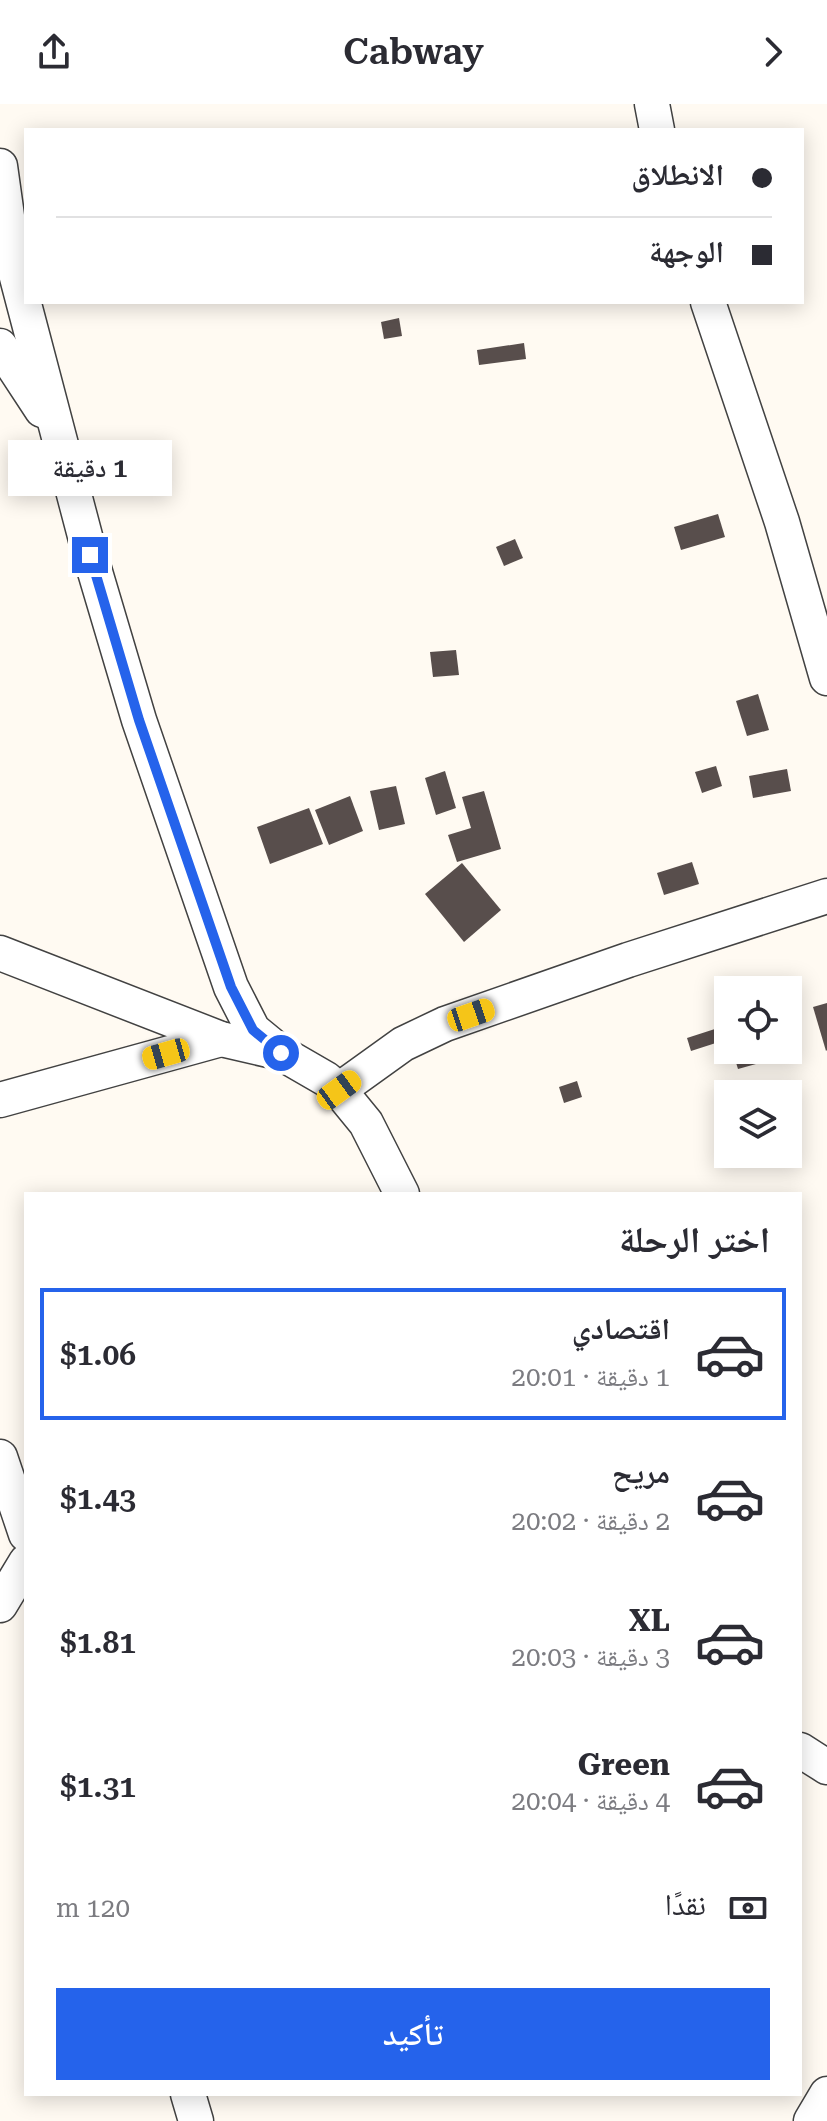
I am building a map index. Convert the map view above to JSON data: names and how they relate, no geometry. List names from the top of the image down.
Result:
{
  "page": {
    "header": "Cabway",
    "banner": ["الانطلاق", "الوجهة"],
    "bubble": "1 دقيقة",
    "heading": "اختر الرحلة",
    "list": [
      {
        "name": "اقتصادي",
        "note": "1 دقيقة · 20:01",
        "value": "$1.06"
      },
      {
        "name": "مريح",
        "note": "2 دقيقة · 20:02",
        "value": "$1.43"
      },
      {
        "name": "XL",
        "note": "3 دقيقة · 20:03",
        "value": "$1.81"
      },
      {
        "name": "Green",
        "note": "4 دقيقة · 20:04",
        "value": "$1.31"
      }
    ],
    "pay": ["نقدًا", "120 m"],
    "buttons": "تأكيد"
  }
}
